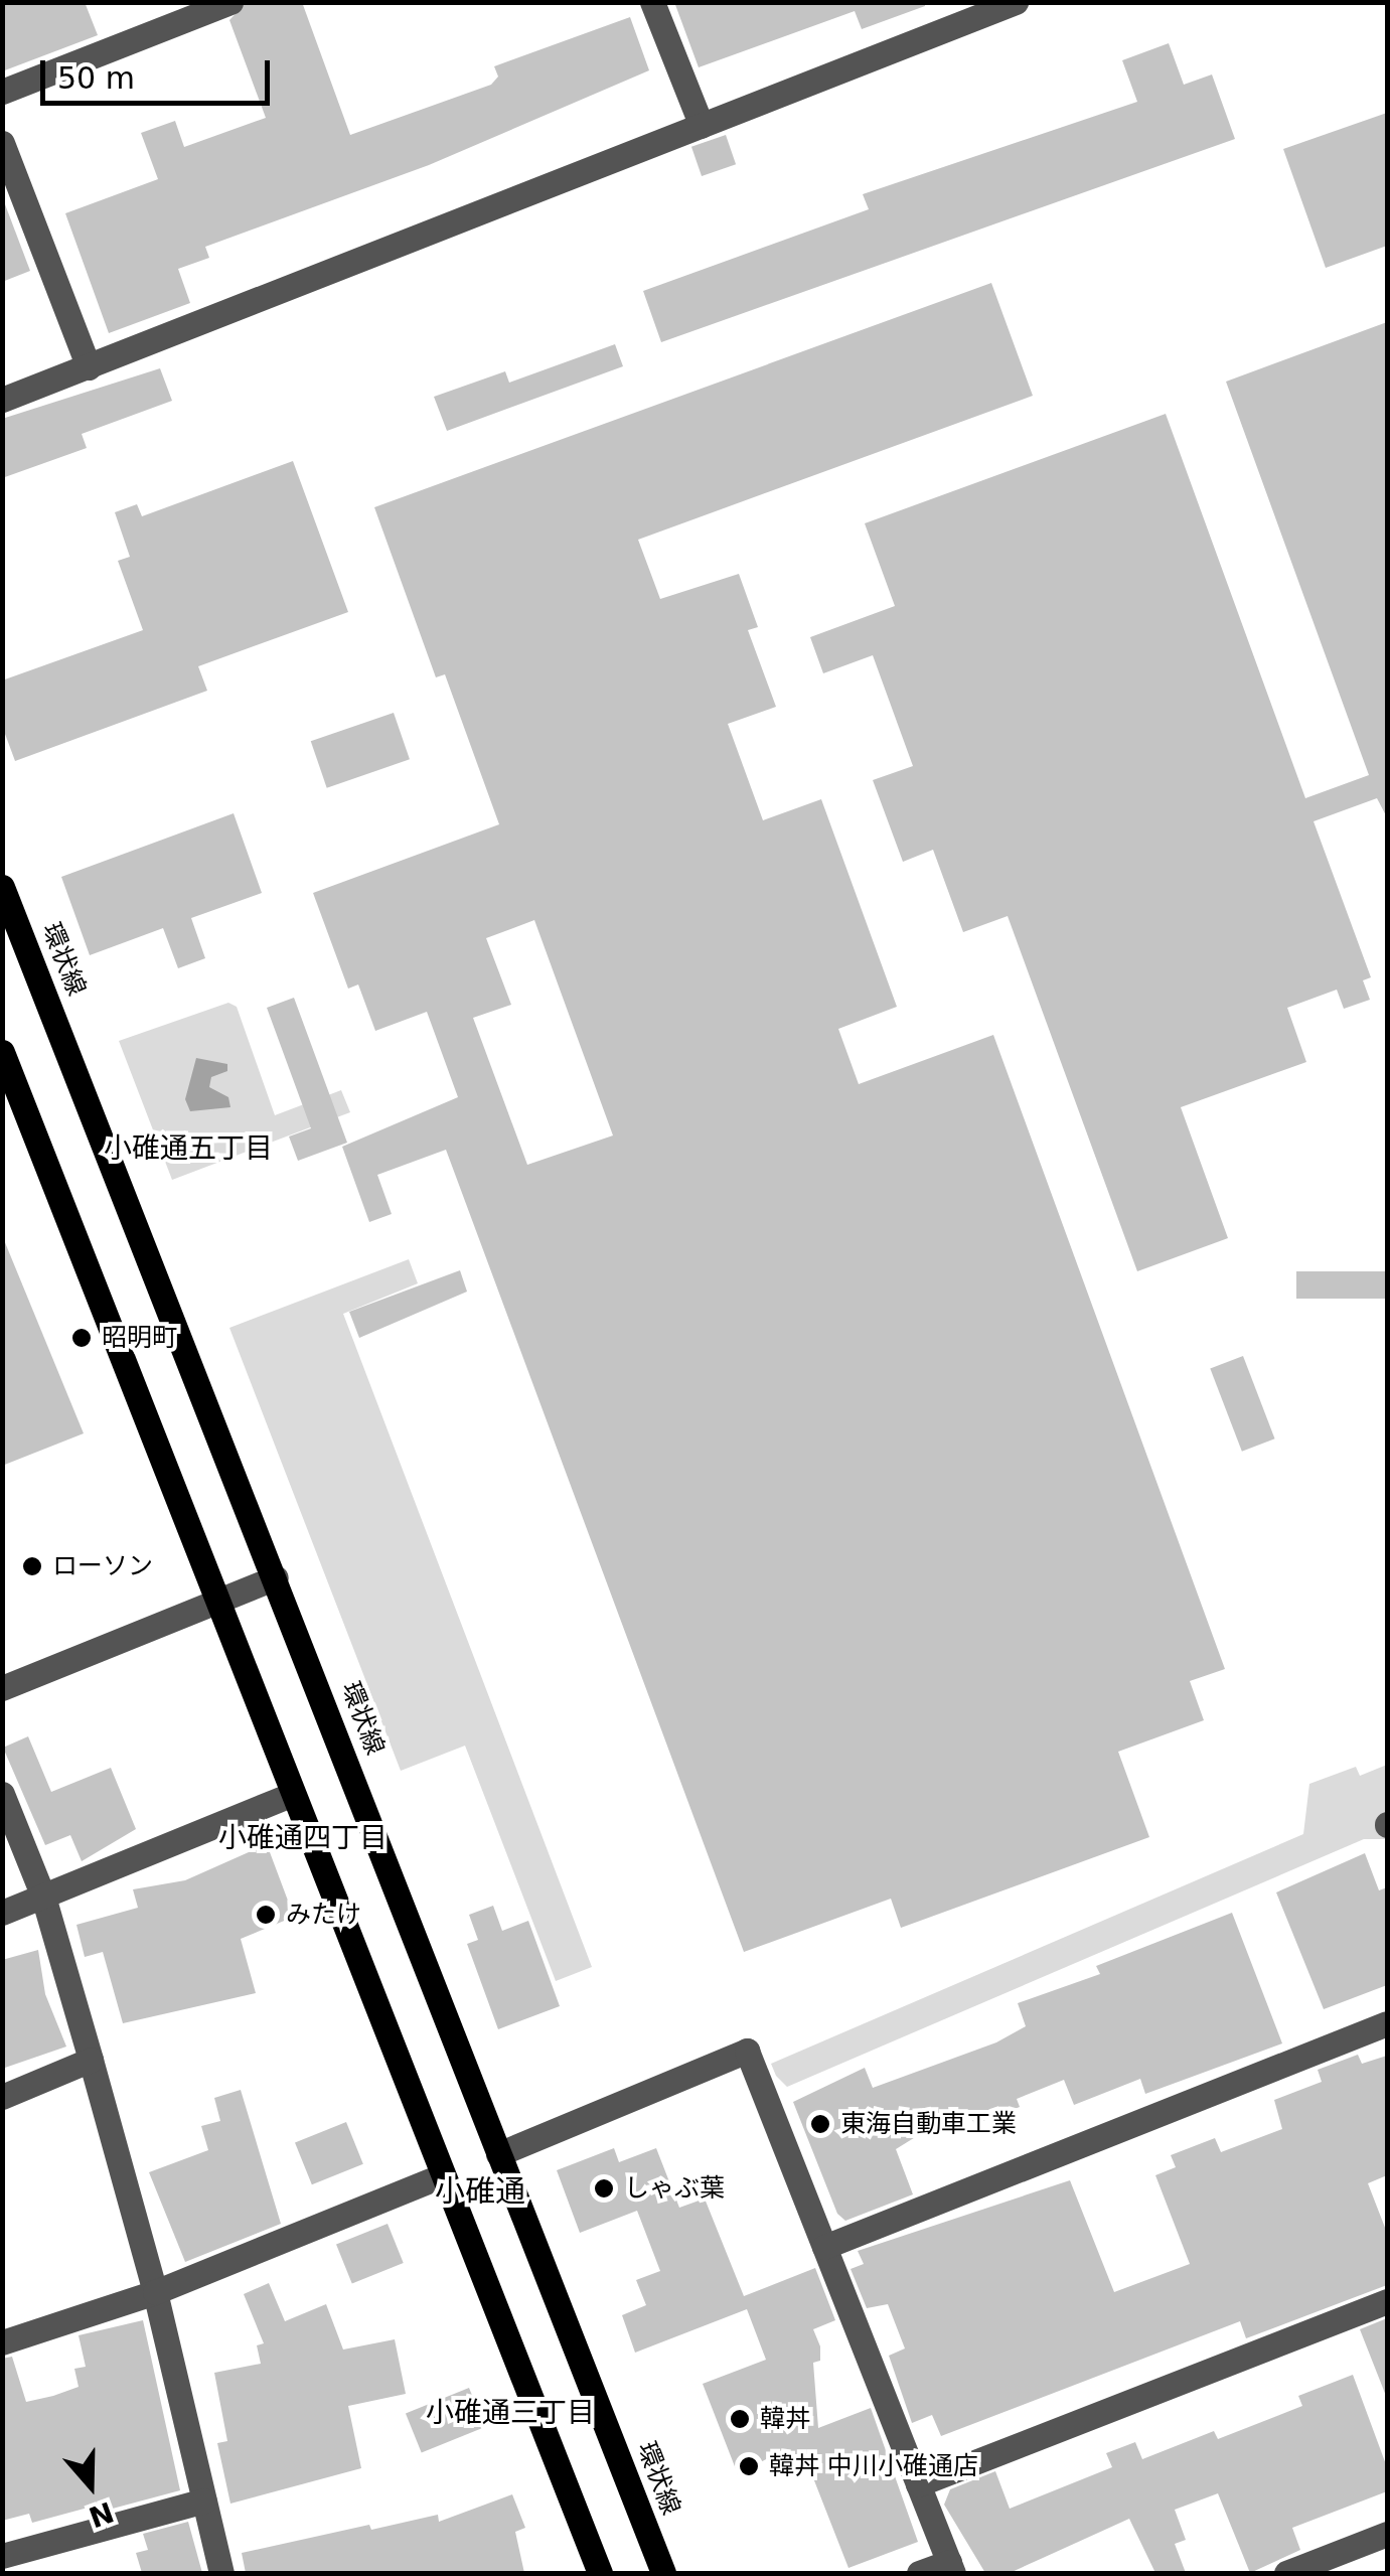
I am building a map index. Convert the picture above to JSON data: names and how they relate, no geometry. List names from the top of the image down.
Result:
{
  "streets": {
    "main road": ["環状線"]
  },
  "districts": [
    "小碓通五丁目",
    "小碓通四丁目",
    "小碓通",
    "小碓通三丁目"
  ],
  "places": [
    "昭明町",
    "ローソン",
    "みたけ",
    "東海自動車工業",
    "しゃぶ葉",
    "韓丼",
    "韓丼 中川小碓通店"
  ],
  "scale_bar": "50 m",
  "north": "bottom"
}
